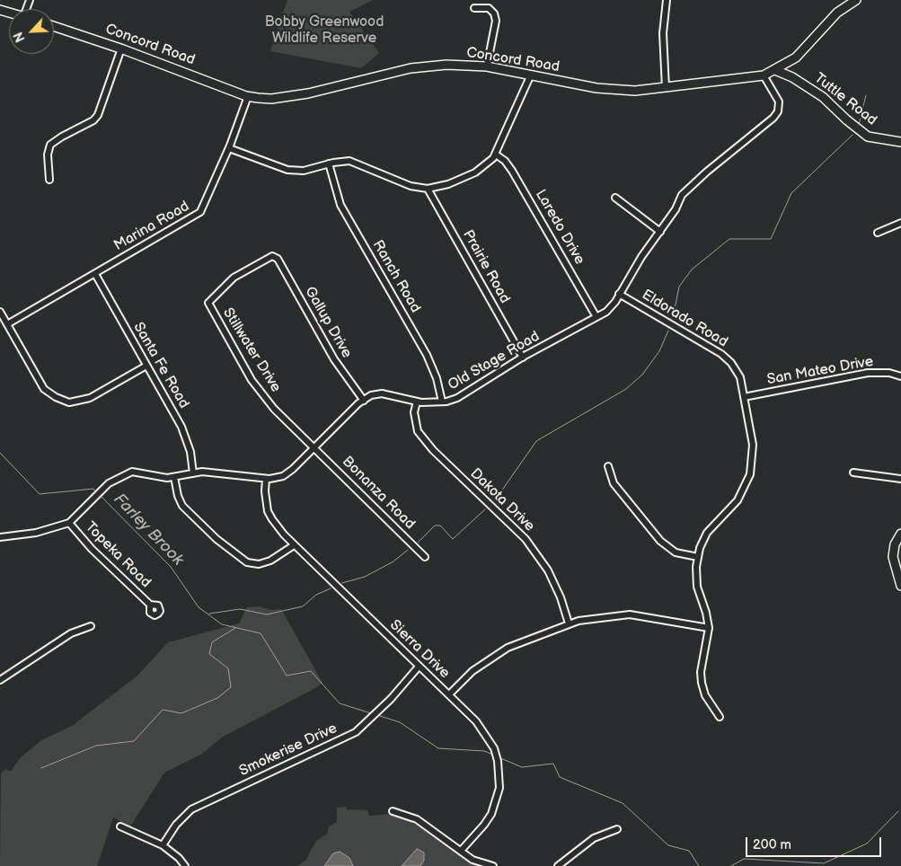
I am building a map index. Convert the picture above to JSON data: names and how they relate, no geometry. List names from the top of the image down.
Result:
{
  "streets": {
    "main road": ["Concord Road", "Tuttle Road"],
    "street": [
      "Marina Road",
      "Laredo Drive",
      "Prairie Road",
      "Ranch Road",
      "Eldorado Road",
      "Gallup Drive",
      "Stillwater Drive",
      "Old Stage Road",
      "Santa Fe Road",
      "San Mateo Drive",
      "Bonanza Road",
      "Dakota Drive",
      "Topeka Road",
      "Sierra Drive",
      "Smokerise Drive"
    ]
  },
  "crossings": [
    ["Concord Road", "Tuttle Road"],
    ["Concord Road", "Marina Road"],
    ["Concord Road", "Old Stage Road"],
    ["Marina Road", "Santa Fe Road"],
    ["Laredo Drive", "Old Stage Road"],
    ["Prairie Road", "Old Stage Road"],
    ["Ranch Road", "Old Stage Road"],
    ["Eldorado Road", "Old Stage Road"],
    ["Eldorado Road", "San Mateo Drive"],
    ["Gallup Drive", "Stillwater Drive"],
    ["Gallup Drive", "Old Stage Road"],
    ["Stillwater Drive", "Old Stage Road"],
    ["Stillwater Drive", "Bonanza Road"],
    ["Old Stage Road", "Santa Fe Road"],
    ["Old Stage Road", "Bonanza Road"],
    ["Old Stage Road", "Dakota Drive"],
    ["Old Stage Road", "Topeka Road"],
    ["Old Stage Road", "Sierra Drive"],
    ["Sierra Drive", "Smokerise Drive"]
  ],
  "water": ["Farley Brook"],
  "parks": ["Bobby Greenwood Wildlife Reserve"],
  "scale_bar": "200 m",
  "north": "bottom left"
}
